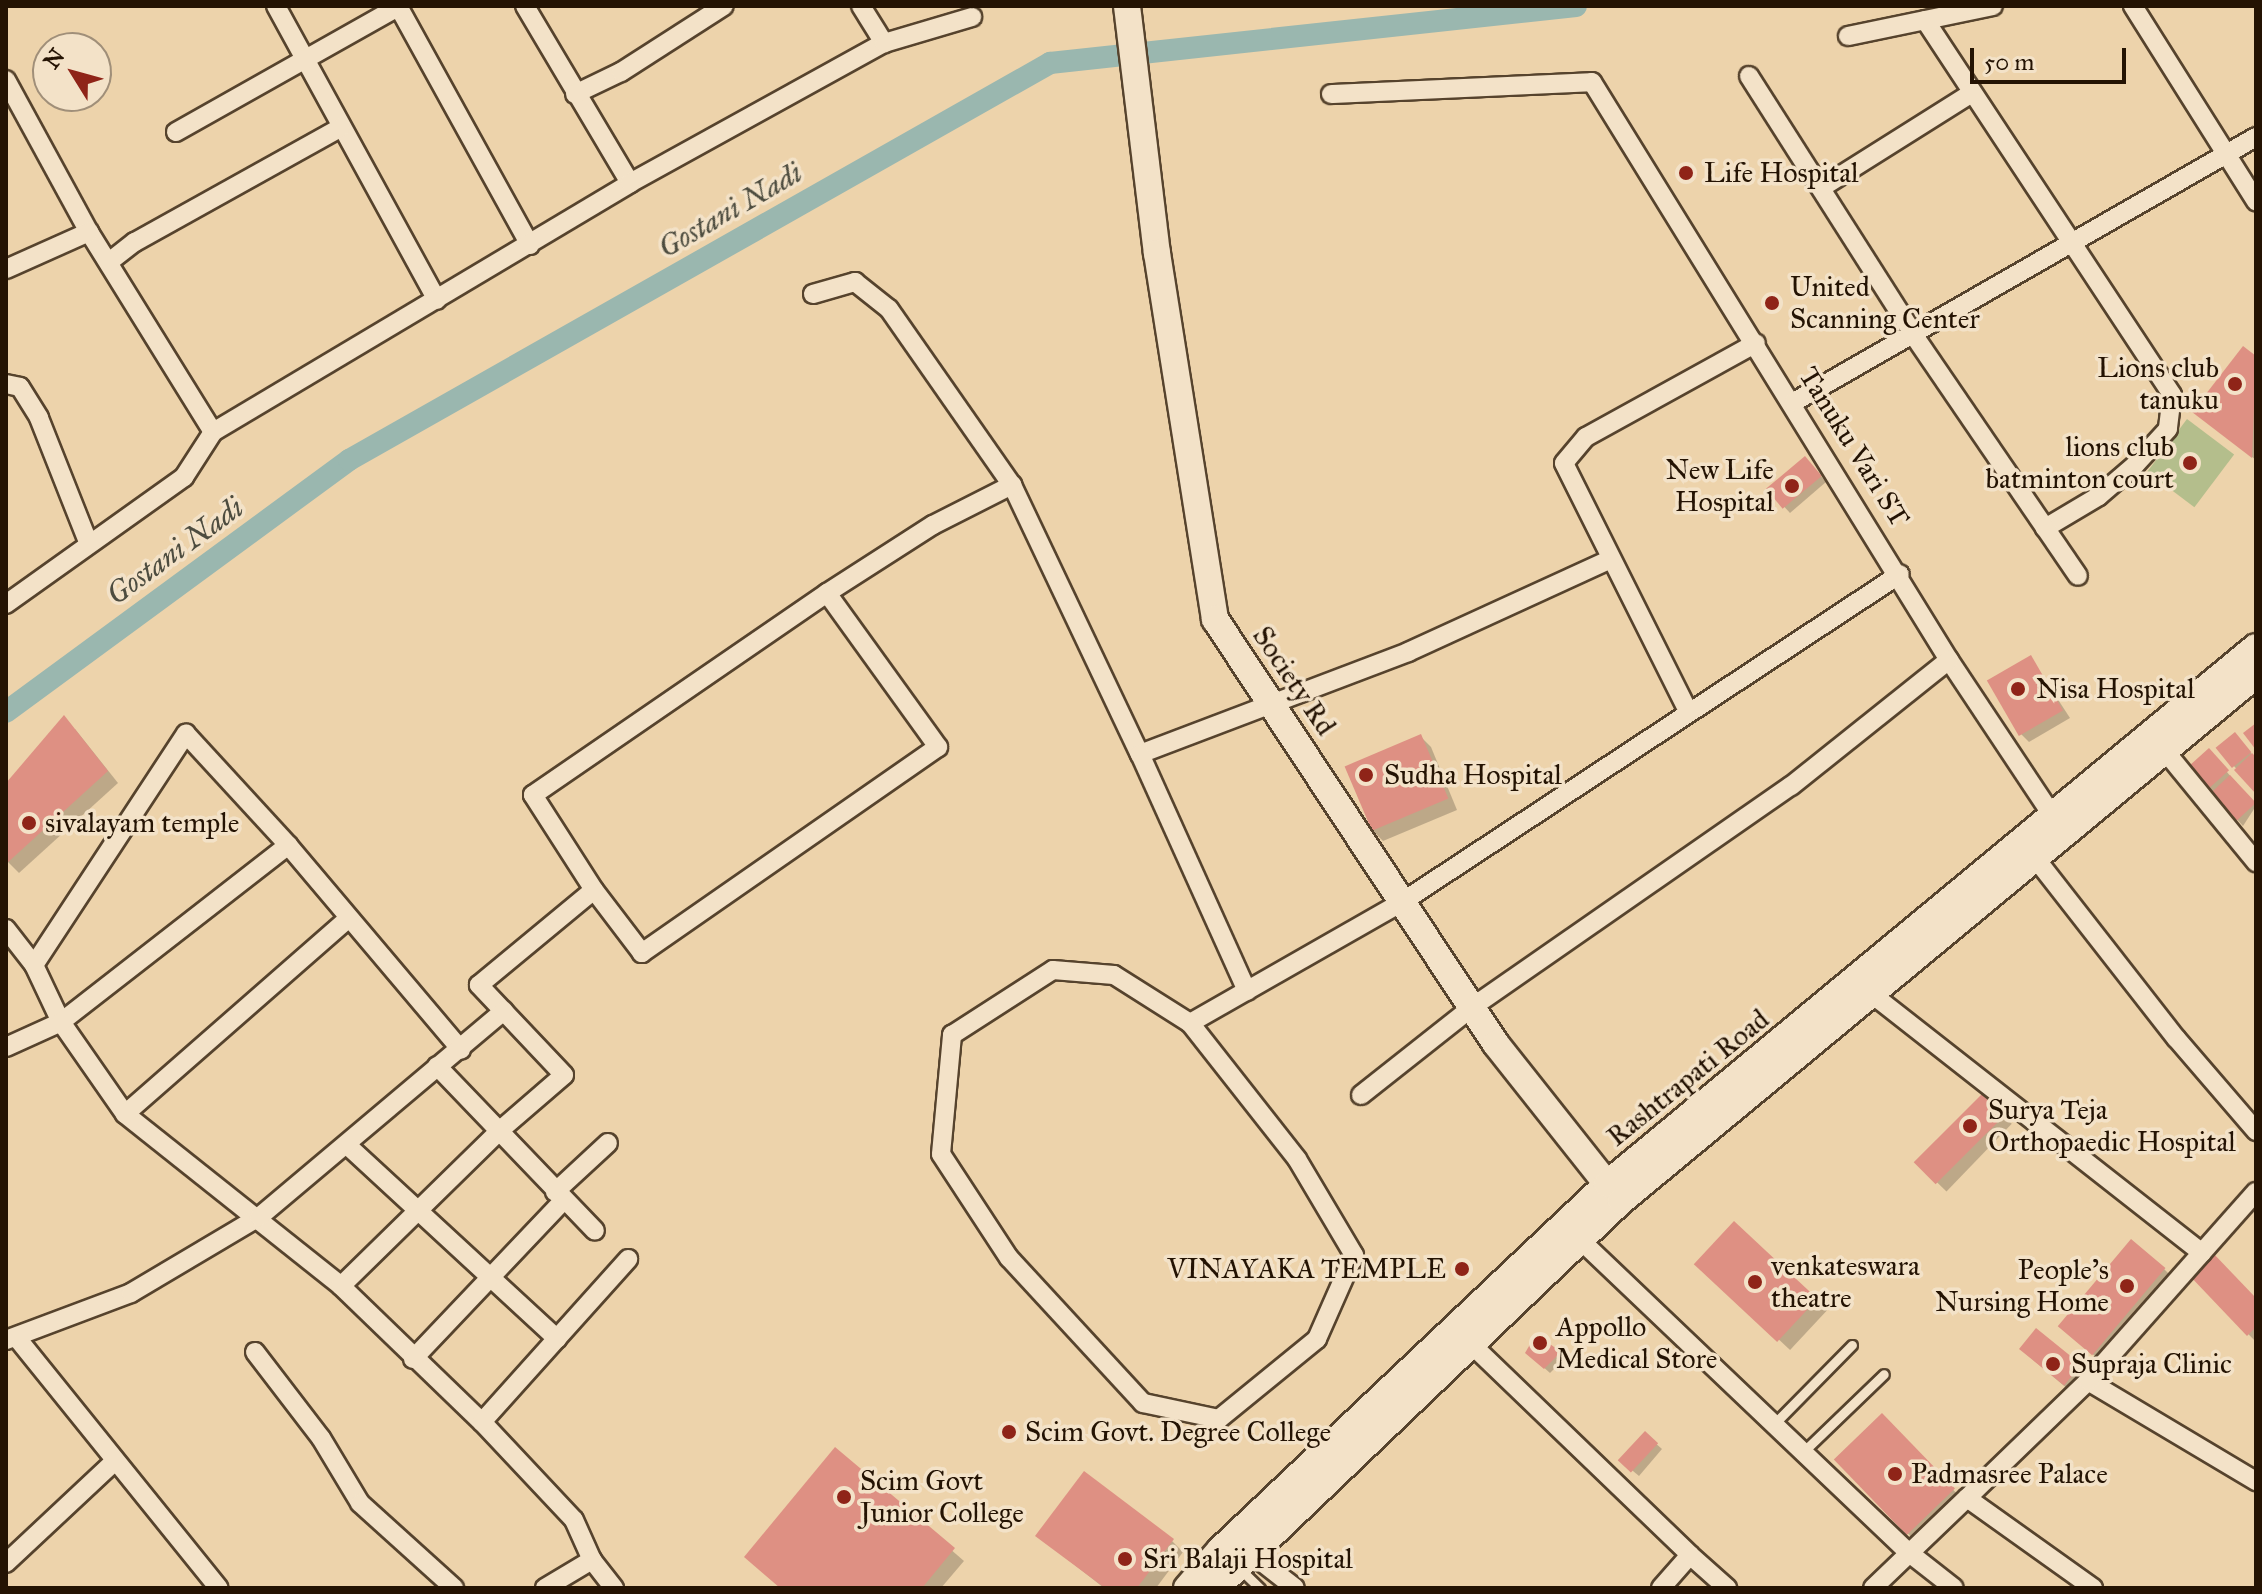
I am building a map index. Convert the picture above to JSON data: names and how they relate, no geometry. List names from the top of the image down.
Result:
{
  "streets": {
    "street": ["Tanuku Vari ST", "Society Rd", "Rashtrapati Road"]
  },
  "crossings": [
    ["Tanuku Vari ST", "Rashtrapati Road"],
    ["Society Rd", "Rashtrapati Road"]
  ],
  "water": ["Gostani Nadi"],
  "places": [
    "Life Hospital",
    "United Scanning Center",
    "Lions club tanuku",
    "lions club batminton court",
    "New Life Hospital",
    "Nisa Hospital",
    "Sudha Hospital",
    "sivalayam temple",
    "Surya Teja Orthopaedic Hospital",
    "VINAYAKA TEMPLE",
    "venkateswara theatre",
    "People's Nursing Home",
    "Appollo Medical Store",
    "Supraja Clinic",
    "Scim Govt. Degree College",
    "Padmasree Palace",
    "Scim Govt Junior College",
    "Sri Balaji Hospital"
  ],
  "scale_bar": "50 m",
  "north": "top left"
}
